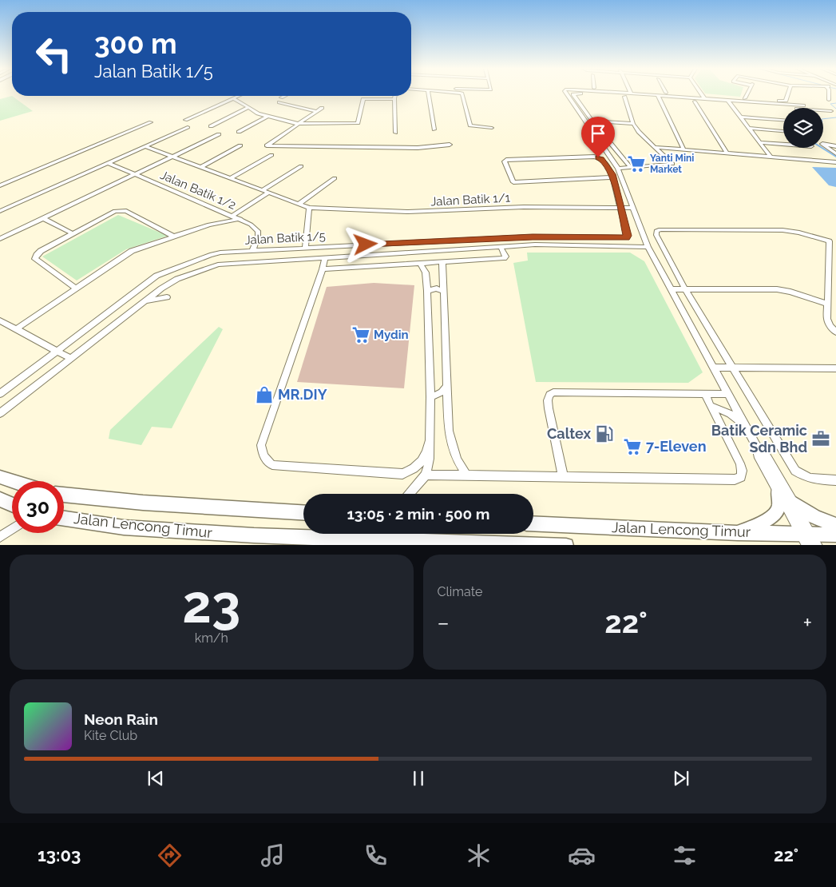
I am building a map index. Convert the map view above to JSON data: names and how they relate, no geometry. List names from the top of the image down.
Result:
{
  "streets": {
    "highway": ["Jalan Lencong Timur"],
    "street": ["Jalan Batik 1/2", "Jalan Batik 1/1", "Jalan Batik 1/5"]
  },
  "crossings": [
    ["Jalan Batik 1/2", "Jalan Batik 1/5"],
    ["Jalan Batik 1/1", "Jalan Batik 1/5"]
  ],
  "places": {
    "supermarket": ["Yanti Mini Market", "Mydin", "7-Eleven"],
    "shop": ["MR.DIY"],
    "fuel station": ["Caltex"],
    "office": ["Batik Ceramic Sdn Bhd"]
  },
  "page": {
    "turn": ["300 m", "Jalan Batik 1/5"],
    "limit": "30",
    "trip": "13:05 · 2 min · 500 m",
    "tile": [
      ["23", "km/h"],
      "Climate"
    ],
    "heat": ["−", "22°", "+"],
    "song": ["Neon Rain", "Kite Club"],
    "tabs": ["13:03", "22°"]
  }
}
